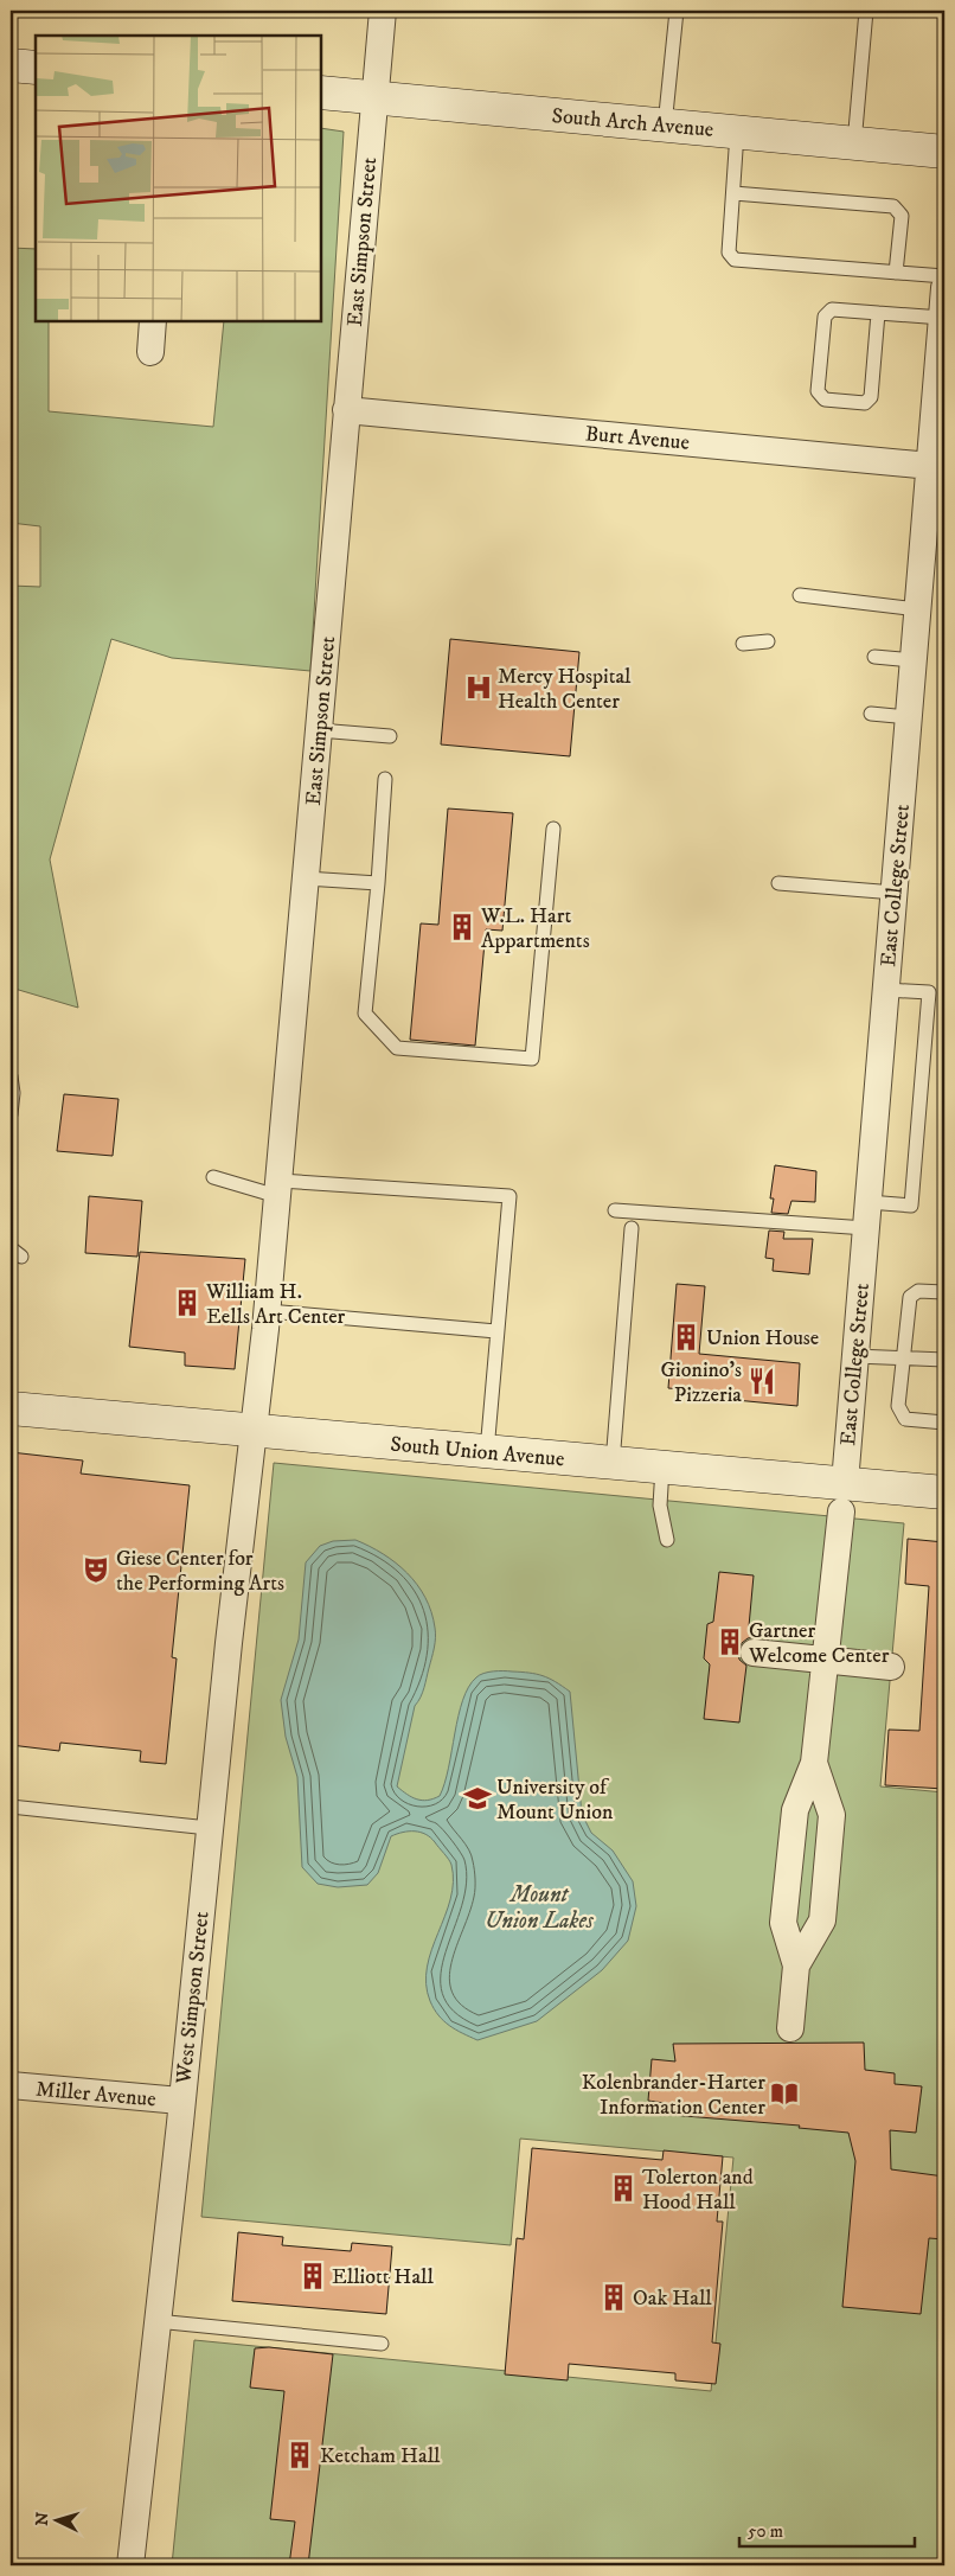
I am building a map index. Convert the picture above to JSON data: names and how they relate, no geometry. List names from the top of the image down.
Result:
{
  "streets": {
    "main road": ["South Arch Avenue", "South Union Avenue"],
    "street": [
      "East Simpson Street",
      "Burt Avenue",
      "East College Street",
      "West Simpson Street",
      "Miller Avenue"
    ]
  },
  "crossings": [
    ["South Arch Avenue", "East Simpson Street"],
    ["East Simpson Street", "Burt Avenue"],
    ["East Simpson Street", "South Union Avenue"],
    ["East Simpson Street", "West Simpson Street"],
    ["Burt Avenue", "East College Street"],
    ["East College Street", "South Union Avenue"],
    ["South Union Avenue", "West Simpson Street"],
    ["West Simpson Street", "Miller Avenue"]
  ],
  "water": ["Mount Union Lakes"],
  "places": {
    "hospital": ["Mercy Hospital Health Center"],
    "building": [
      "W.L. Hart Appartments",
      "William H. Eells Art Center",
      "Union House",
      "Gartner Welcome Center",
      "Tolerton and Hood Hall",
      "Elliott Hall",
      "Oak Hall",
      "Ketcham Hall"
    ],
    "restaurant": ["Gionino's Pizzeria"],
    "theatre": ["Giese Center for the Performing Arts"],
    "school or university": ["University of Mount Union"],
    "library": ["Kolenbrander-Harter Information Center"]
  },
  "scale_bar": "50 m",
  "north": "left"
}
